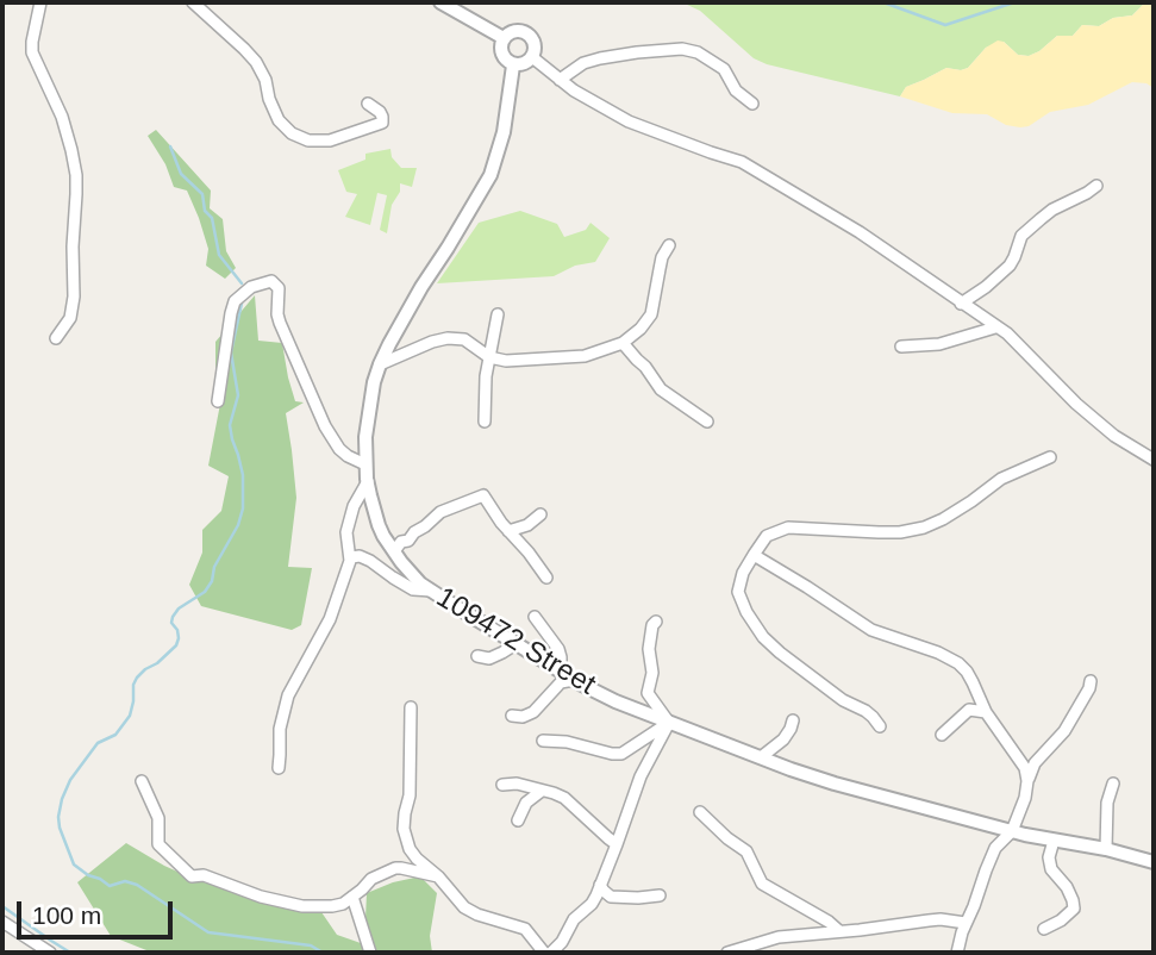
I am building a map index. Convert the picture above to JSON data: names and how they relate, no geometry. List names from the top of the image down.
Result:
{
  "streets": {
    "street": ["109472 Street"]
  },
  "scale_bar": "100 m"
}
